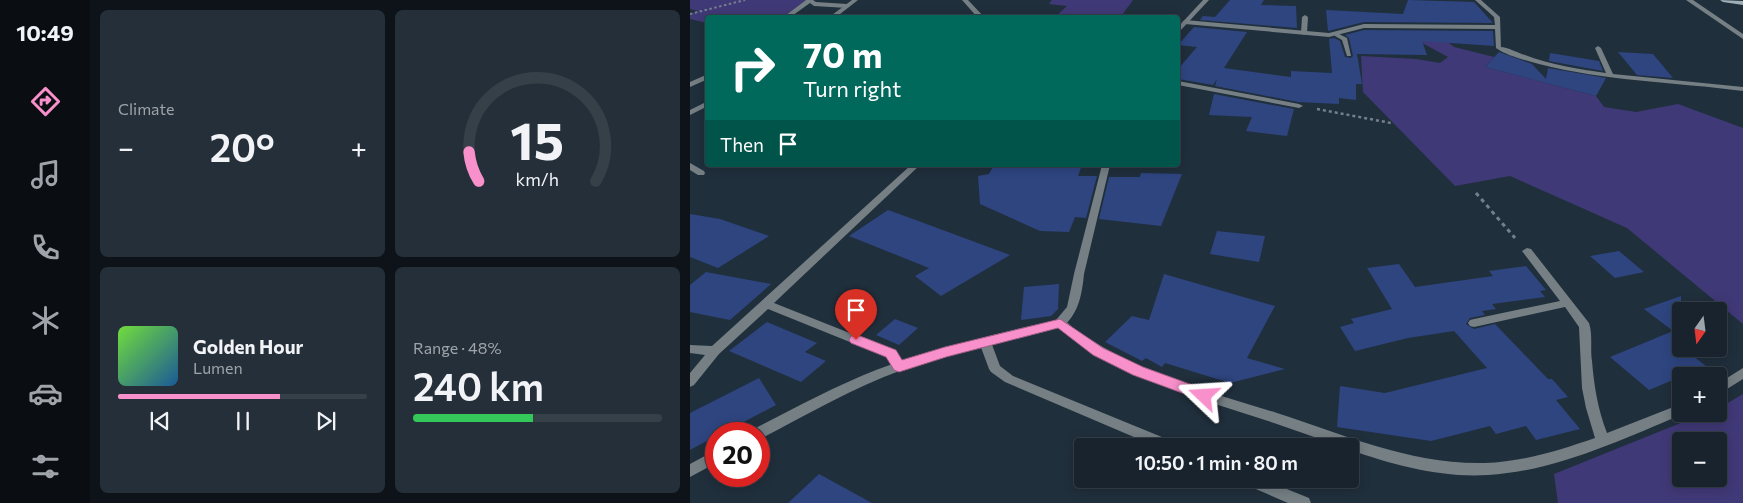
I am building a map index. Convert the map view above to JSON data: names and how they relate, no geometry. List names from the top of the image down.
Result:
{
  "north": "bottom",
  "page": {
    "tabs": "10:49",
    "tile": [
      "Climate",
      ["Range · 48%", "240 km"]
    ],
    "turn": ["70 m", "Turn right"],
    "then": "Then",
    "heat": ["−", "20°", "+"],
    "map_buttons": ["+", "−"],
    "song": ["Golden Hour", "Lumen"],
    "limit": "20",
    "trip": "10:50 · 1 min · 80 m",
    "gauge": ["15", "km/h"]
  }
}
